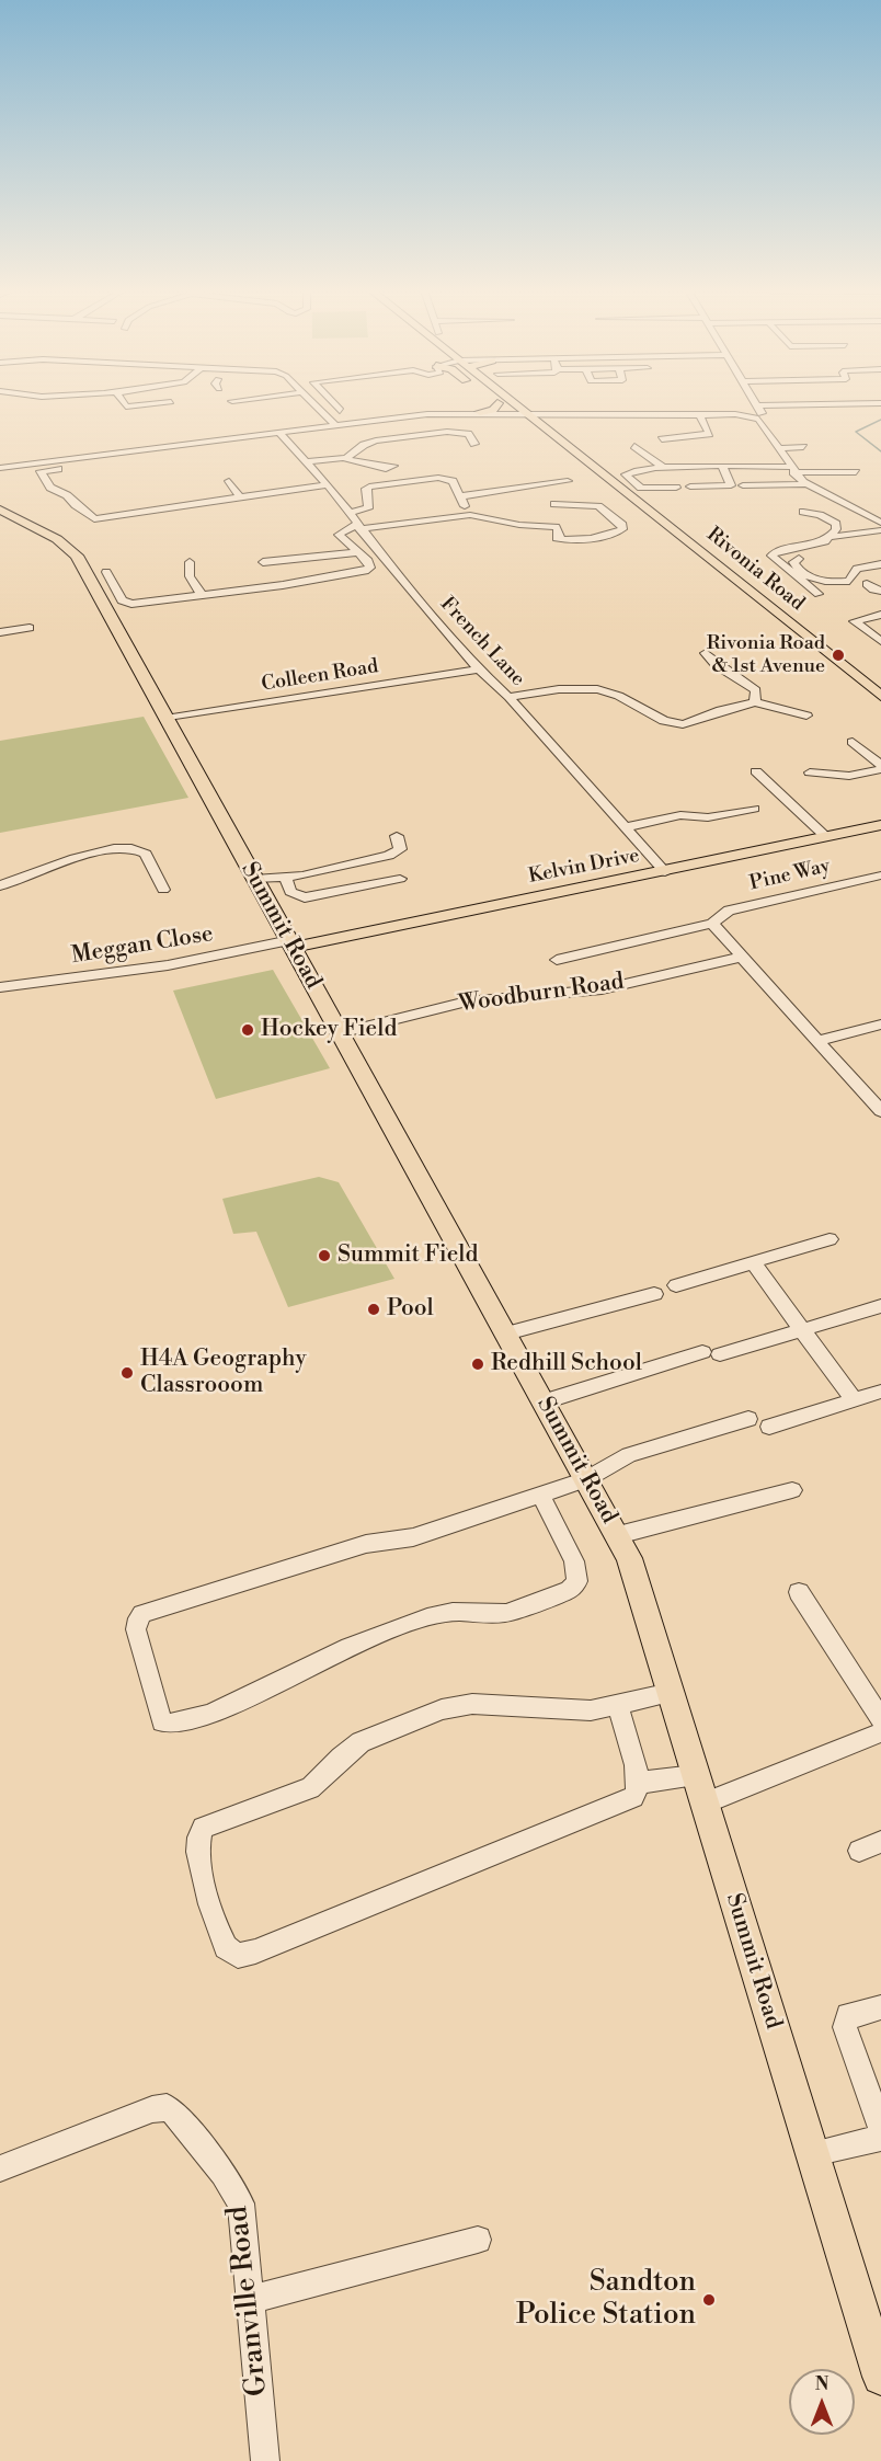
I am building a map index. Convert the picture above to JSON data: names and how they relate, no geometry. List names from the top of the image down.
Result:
{
  "streets": {
    "main road": ["Rivonia Road", "Kelvin Drive", "Summit Road"],
    "street": [
      "French Lane",
      "Colleen Road",
      "Pine Way",
      "Meggan Close",
      "Woodburn Road",
      "Granville Road"
    ]
  },
  "crossings": [
    ["French Lane", "Colleen Road"],
    ["French Lane", "Kelvin Drive"],
    ["Colleen Road", "Summit Road"],
    ["Kelvin Drive", "Summit Road"],
    ["Kelvin Drive", "Meggan Close"],
    ["Summit Road", "Meggan Close"],
    ["Summit Road", "Woodburn Road"]
  ],
  "places": [
    "Rivonia Road & 1st Avenue",
    "Hockey Field",
    "Summit Field",
    "Pool",
    "Redhill School",
    "H4A Geography Classrooom",
    "Sandton Police Station"
  ],
  "north": "top"
}
